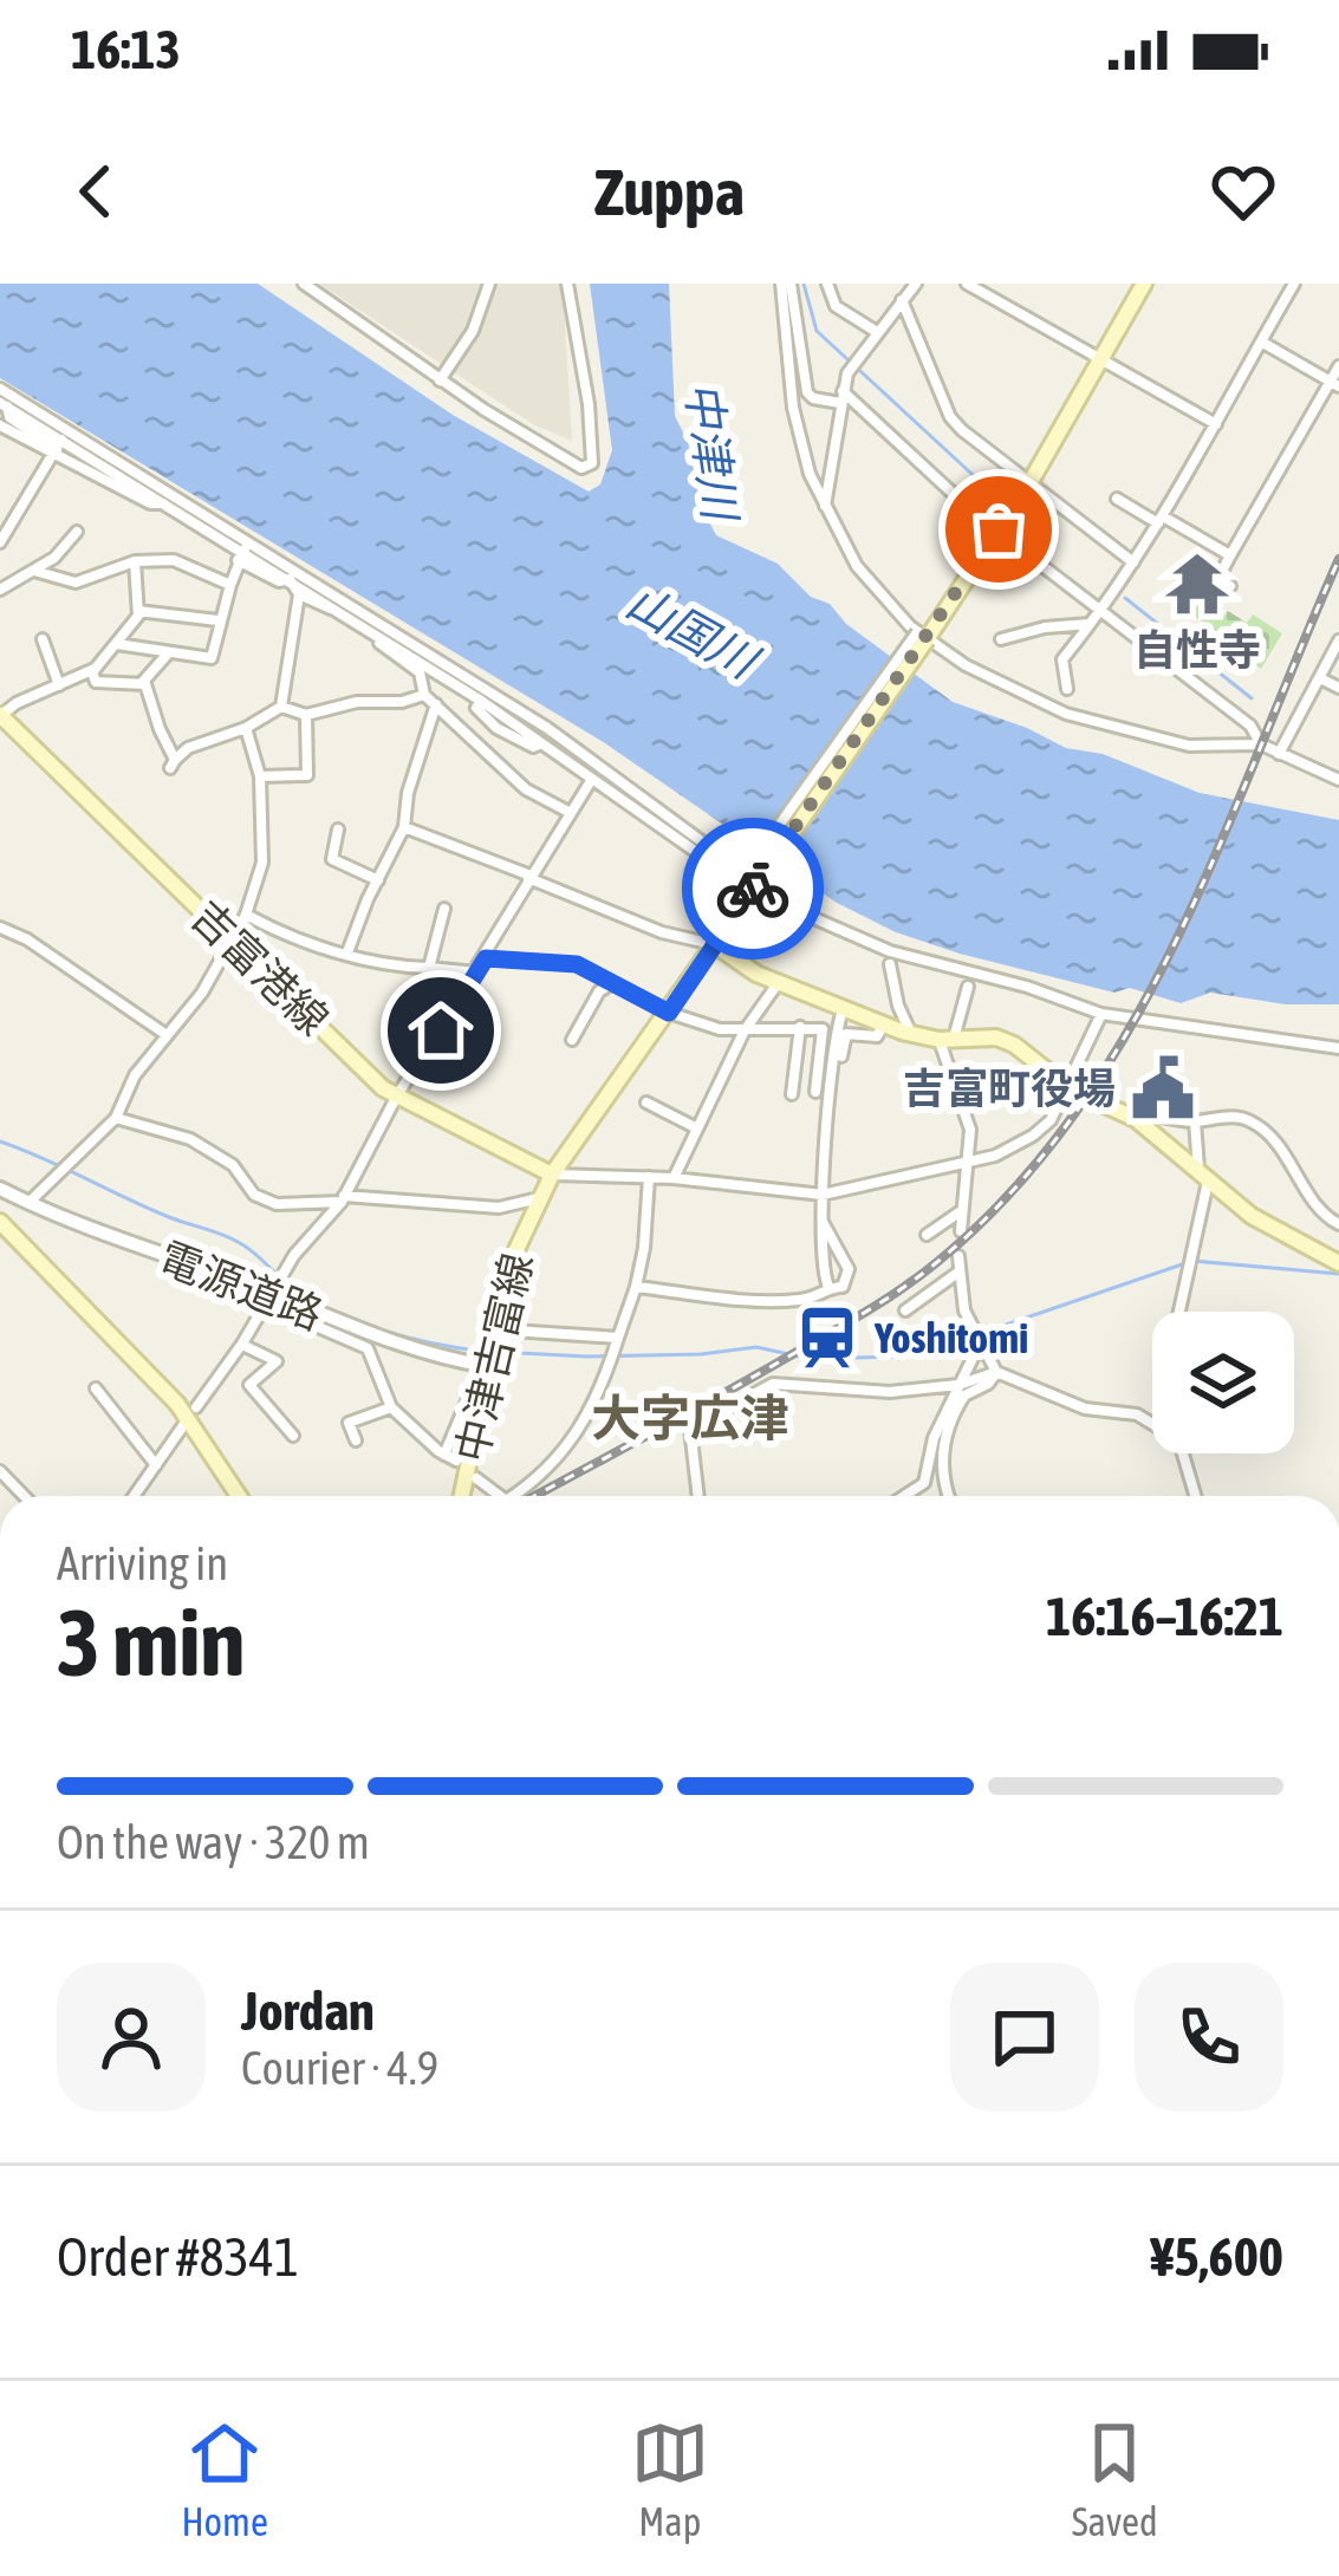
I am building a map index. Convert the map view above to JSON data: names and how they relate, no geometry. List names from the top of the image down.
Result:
{
  "streets": {
    "main road": ["吉富港線", "中津吉富線"],
    "street": ["電源道路"]
  },
  "crossings": [
    ["吉富港線", "中津吉富線"],
    ["電源道路", "中津吉富線"]
  ],
  "districts": ["大字広津"],
  "water": ["中津川", "山国川"],
  "places": {
    "temple": ["自性寺"],
    "public building": ["吉富町役場"],
    "station": ["Yoshitomi"]
  },
  "page": {
    "status": "16:13",
    "header": "Zuppa",
    "heading": ["3 min", "Arriving in", "16:16–16:21"],
    "panel": [
      "Jordan",
      "Courier · 4.9",
      "Order #8341",
      "¥5,600"
    ],
    "bar": "On the way · 320 m",
    "tabs": ["Home", "Map", "Saved"]
  }
}
